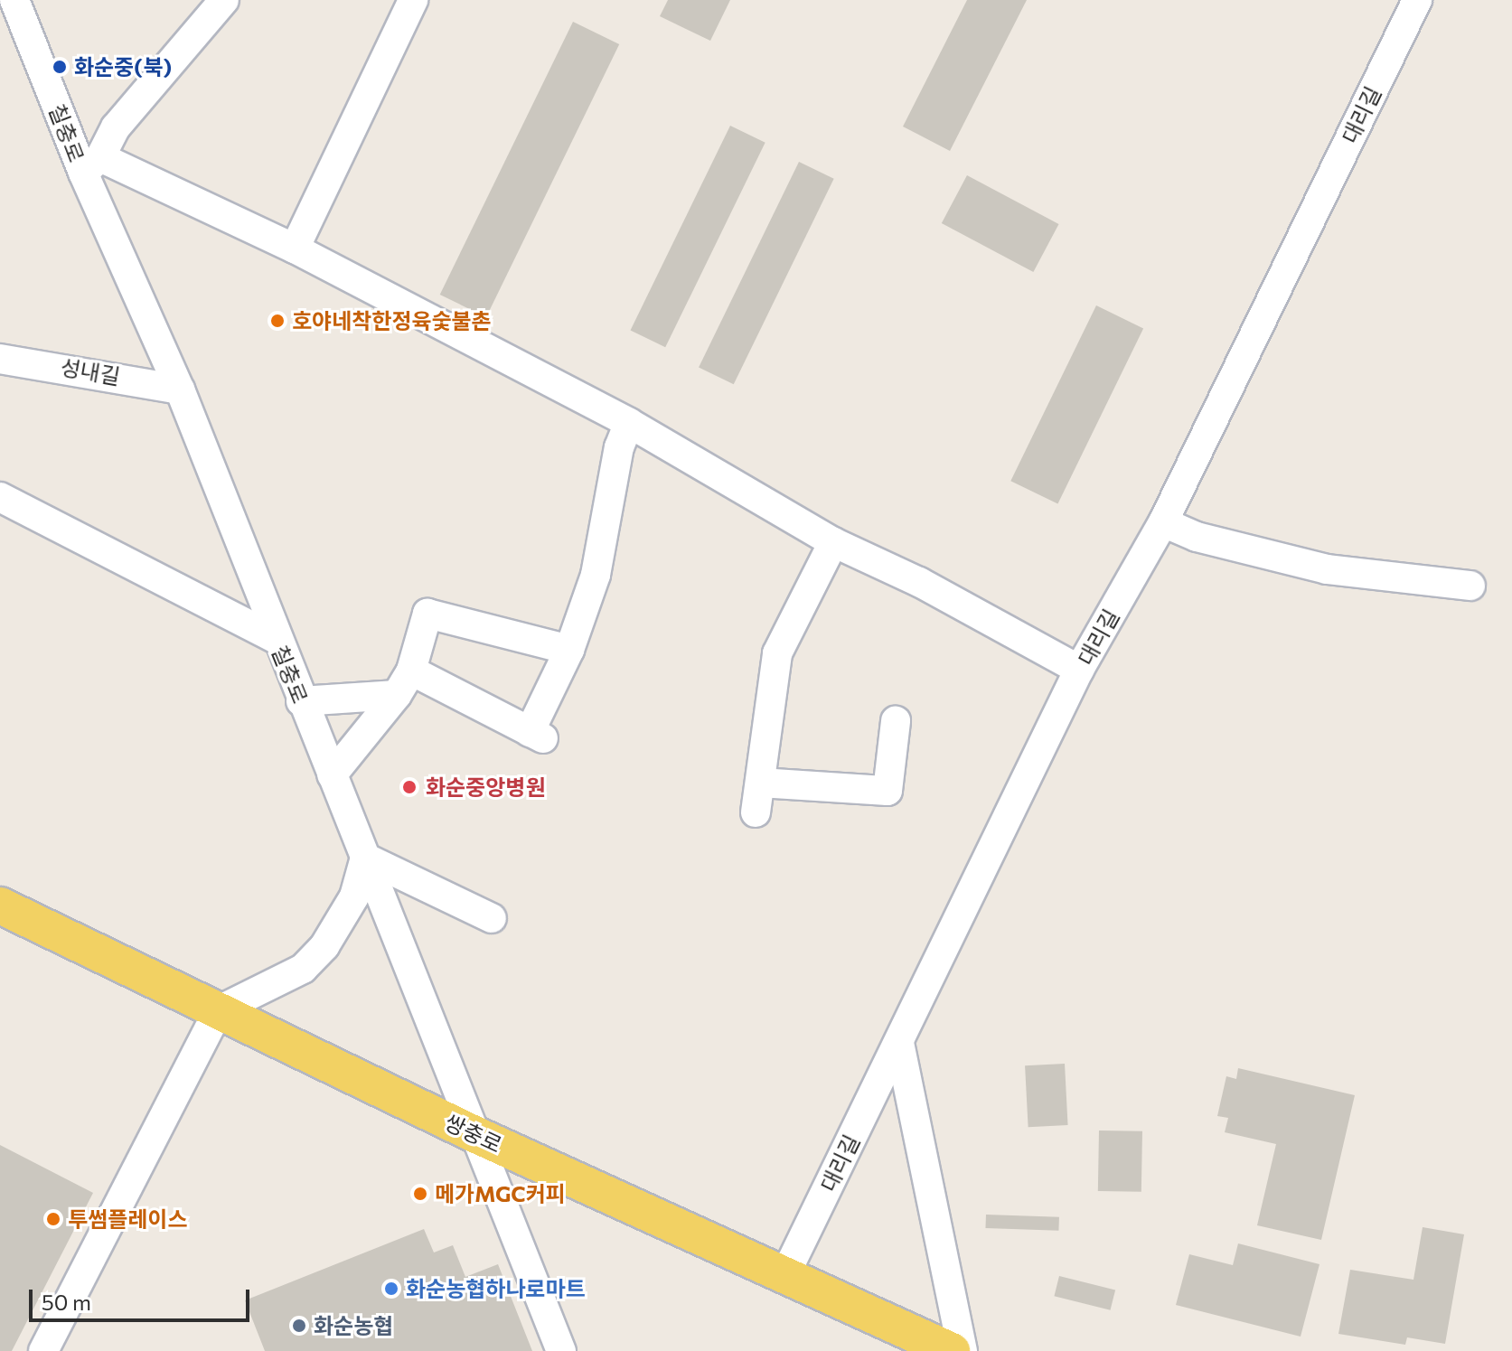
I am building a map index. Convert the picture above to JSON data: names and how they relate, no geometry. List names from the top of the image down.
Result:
{
  "streets": {
    "main road": ["쌍충로"],
    "street": ["대리길", "칠충로", "성내길"]
  },
  "crossings": [
    ["대리길", "쌍충로"],
    ["칠충로", "성내길"],
    ["칠충로", "쌍충로"]
  ],
  "places": [
    "화순중(북)",
    "호야네착한정육숯불촌",
    "화순중앙병원",
    "메가MGC커피",
    "투썸플레이스",
    "화순농협하나로마트",
    "화순농협"
  ],
  "scale_bar": "50 m"
}
